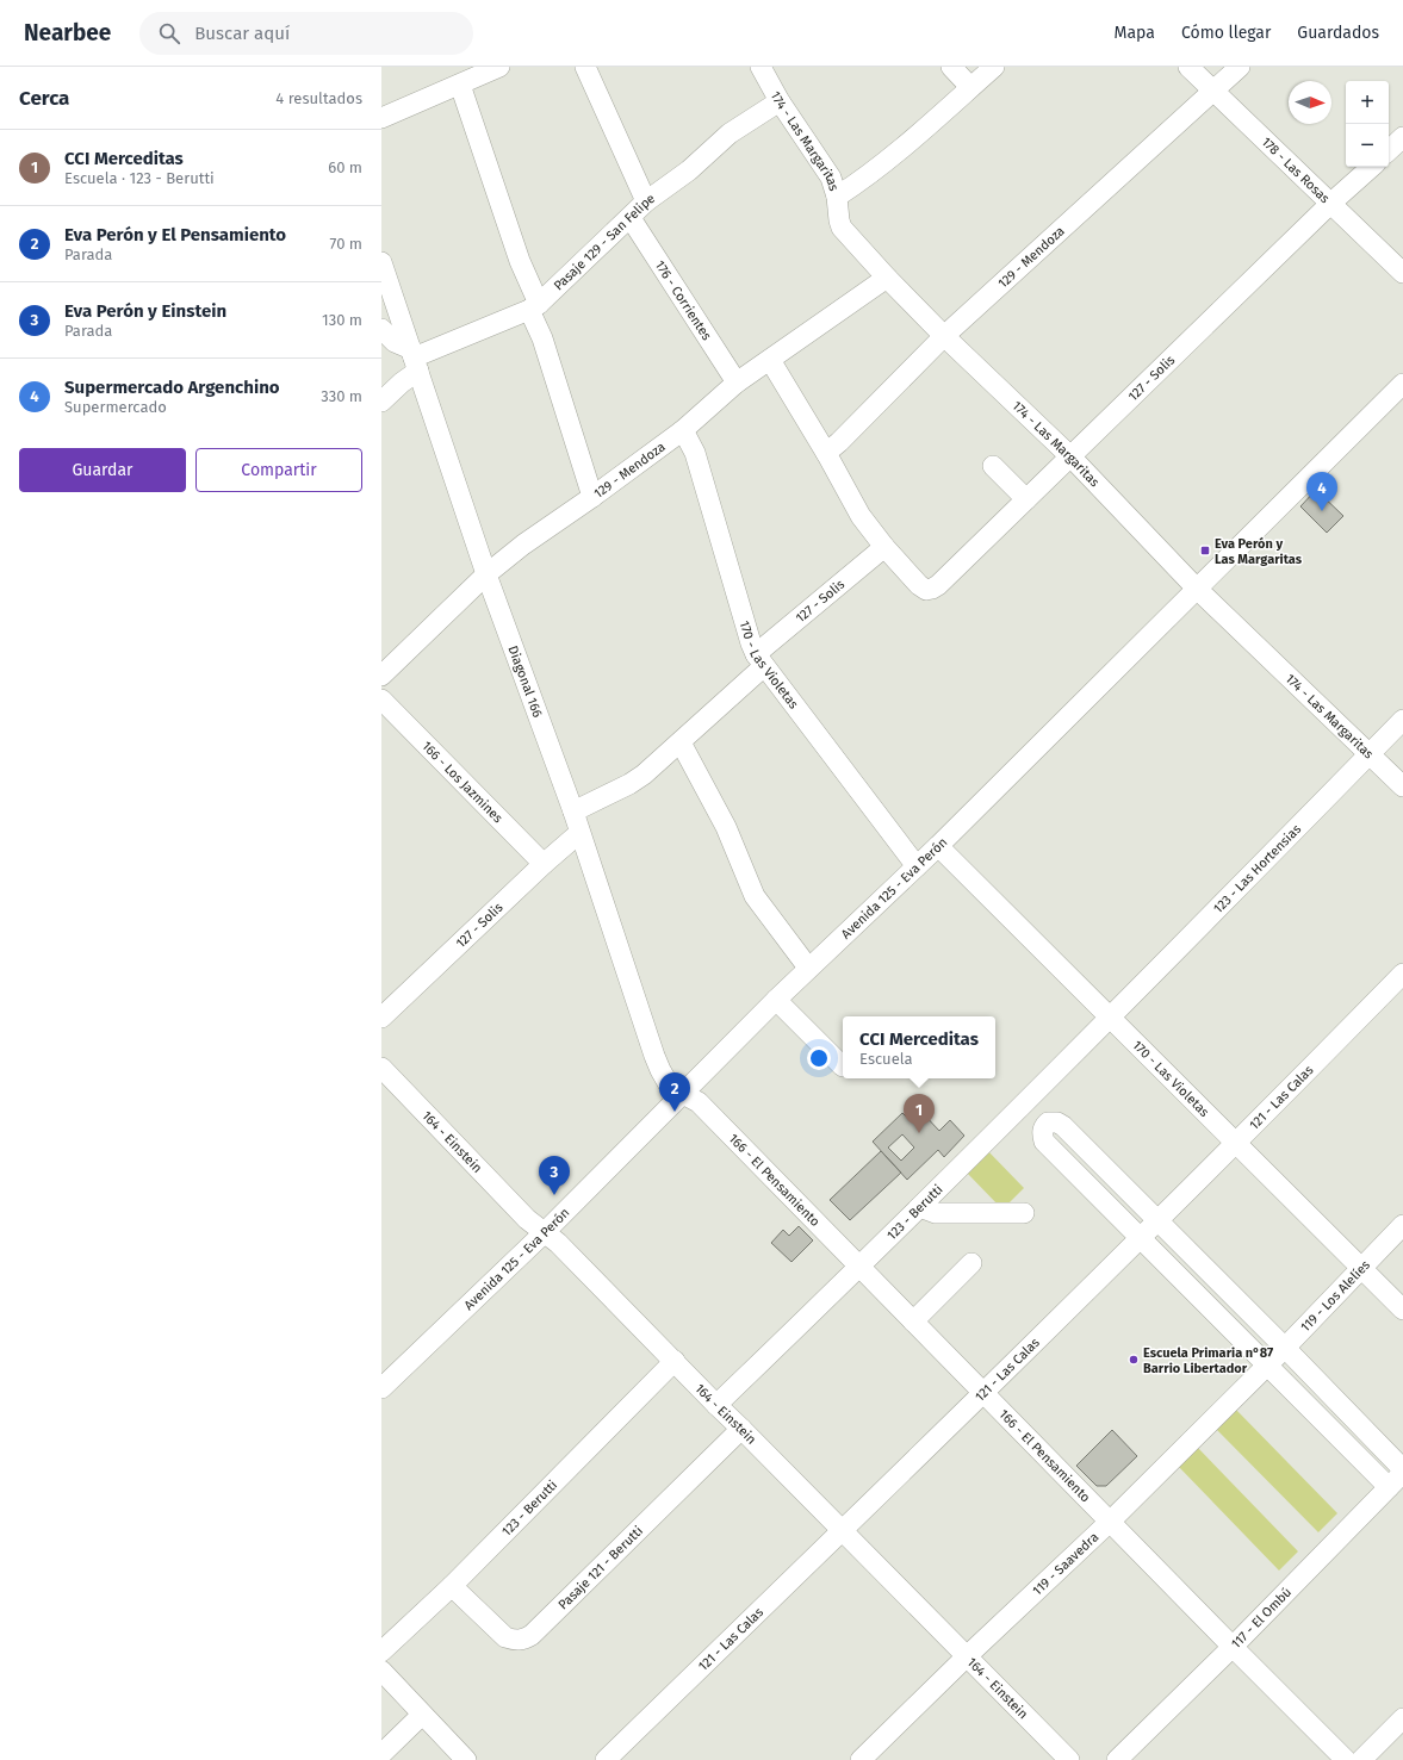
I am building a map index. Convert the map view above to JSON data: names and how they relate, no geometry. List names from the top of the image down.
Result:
{
  "streets": {
    "street": [
      "174 - Las Margaritas",
      "178 - Las Rosas",
      "Pasaje 129 - San Felipe",
      "129 - Mendoza",
      "176 - Corrientes",
      "127 - Solis",
      "170 - Las Violetas",
      "Diagonal 166",
      "166 - Los Jazmines",
      "123 - Las Hortensias",
      "Avenida 125 - Eva Perón",
      "121 - Las Calas",
      "164 - Einstein",
      "166 - El Pensamiento",
      "123 - Berutti",
      "119 - Los Alelíes",
      "119 - Saavedra",
      "Pasaje 121 - Berutti",
      "117 - El Ombú"
    ]
  },
  "crossings": [
    ["174 - Las Margaritas", "Pasaje 129 - San Felipe"],
    ["174 - Las Margaritas", "129 - Mendoza"],
    ["174 - Las Margaritas", "127 - Solis"],
    ["174 - Las Margaritas", "123 - Las Hortensias"],
    ["174 - Las Margaritas", "Avenida 125 - Eva Perón"],
    ["178 - Las Rosas", "129 - Mendoza"],
    ["178 - Las Rosas", "127 - Solis"],
    ["Pasaje 129 - San Felipe", "176 - Corrientes"],
    ["Pasaje 129 - San Felipe", "Diagonal 166"],
    ["129 - Mendoza", "176 - Corrientes"],
    ["129 - Mendoza", "170 - Las Violetas"],
    ["129 - Mendoza", "Diagonal 166"],
    ["127 - Solis", "170 - Las Violetas"],
    ["127 - Solis", "Diagonal 166"],
    ["127 - Solis", "166 - Los Jazmines"],
    ["170 - Las Violetas", "123 - Las Hortensias"],
    ["170 - Las Violetas", "Avenida 125 - Eva Perón"],
    ["170 - Las Violetas", "121 - Las Calas"],
    ["170 - Las Violetas", "123 - Berutti"],
    ["170 - Las Violetas", "119 - Los Alelíes"],
    ["Diagonal 166", "Avenida 125 - Eva Perón"],
    ["Diagonal 166", "166 - El Pensamiento"],
    ["123 - Las Hortensias", "123 - Berutti"],
    ["Avenida 125 - Eva Perón", "164 - Einstein"],
    ["Avenida 125 - Eva Perón", "166 - El Pensamiento"],
    ["121 - Las Calas", "164 - Einstein"],
    ["121 - Las Calas", "166 - El Pensamiento"],
    ["164 - Einstein", "123 - Berutti"],
    ["164 - Einstein", "119 - Saavedra"],
    ["164 - Einstein", "Pasaje 121 - Berutti"],
    ["166 - El Pensamiento", "123 - Berutti"],
    ["166 - El Pensamiento", "119 - Saavedra"],
    ["166 - El Pensamiento", "117 - El Ombú"],
    ["123 - Berutti", "Pasaje 121 - Berutti"],
    ["119 - Los Alelíes", "119 - Saavedra"]
  ],
  "places": {
    "transit": ["Eva Perón y Las Margaritas"],
    "other": ["Escuela Primaria n°87 Barrio Libertador"]
  },
  "north": "right",
  "page": {
    "header": "Nearbee",
    "search": "Buscar aquí",
    "nav": ["Mapa", "Cómo llegar", "Guardados"],
    "heading": ["Cerca", "4 resultados"],
    "map_buttons": ["+", "−"],
    "list": [
      {
        "mark": "1",
        "name": "CCI Merceditas",
        "note": "Escuela · 123 - Berutti",
        "value": "60 m"
      },
      {
        "mark": "2",
        "name": "Eva Perón y El Pensamiento",
        "note": "Parada",
        "value": "70 m"
      },
      {
        "mark": "3",
        "name": "Eva Perón y Einstein",
        "note": "Parada",
        "value": "130 m"
      },
      {
        "mark": "4",
        "name": "Supermercado Argenchino",
        "note": "Supermercado",
        "value": "330 m"
      }
    ],
    "buttons": ["Guardar", "Compartir"],
    "pins": [
      "4",
      "2",
      "1",
      "3"
    ],
    "popup": ["CCI Merceditas", "Escuela"]
  }
}
